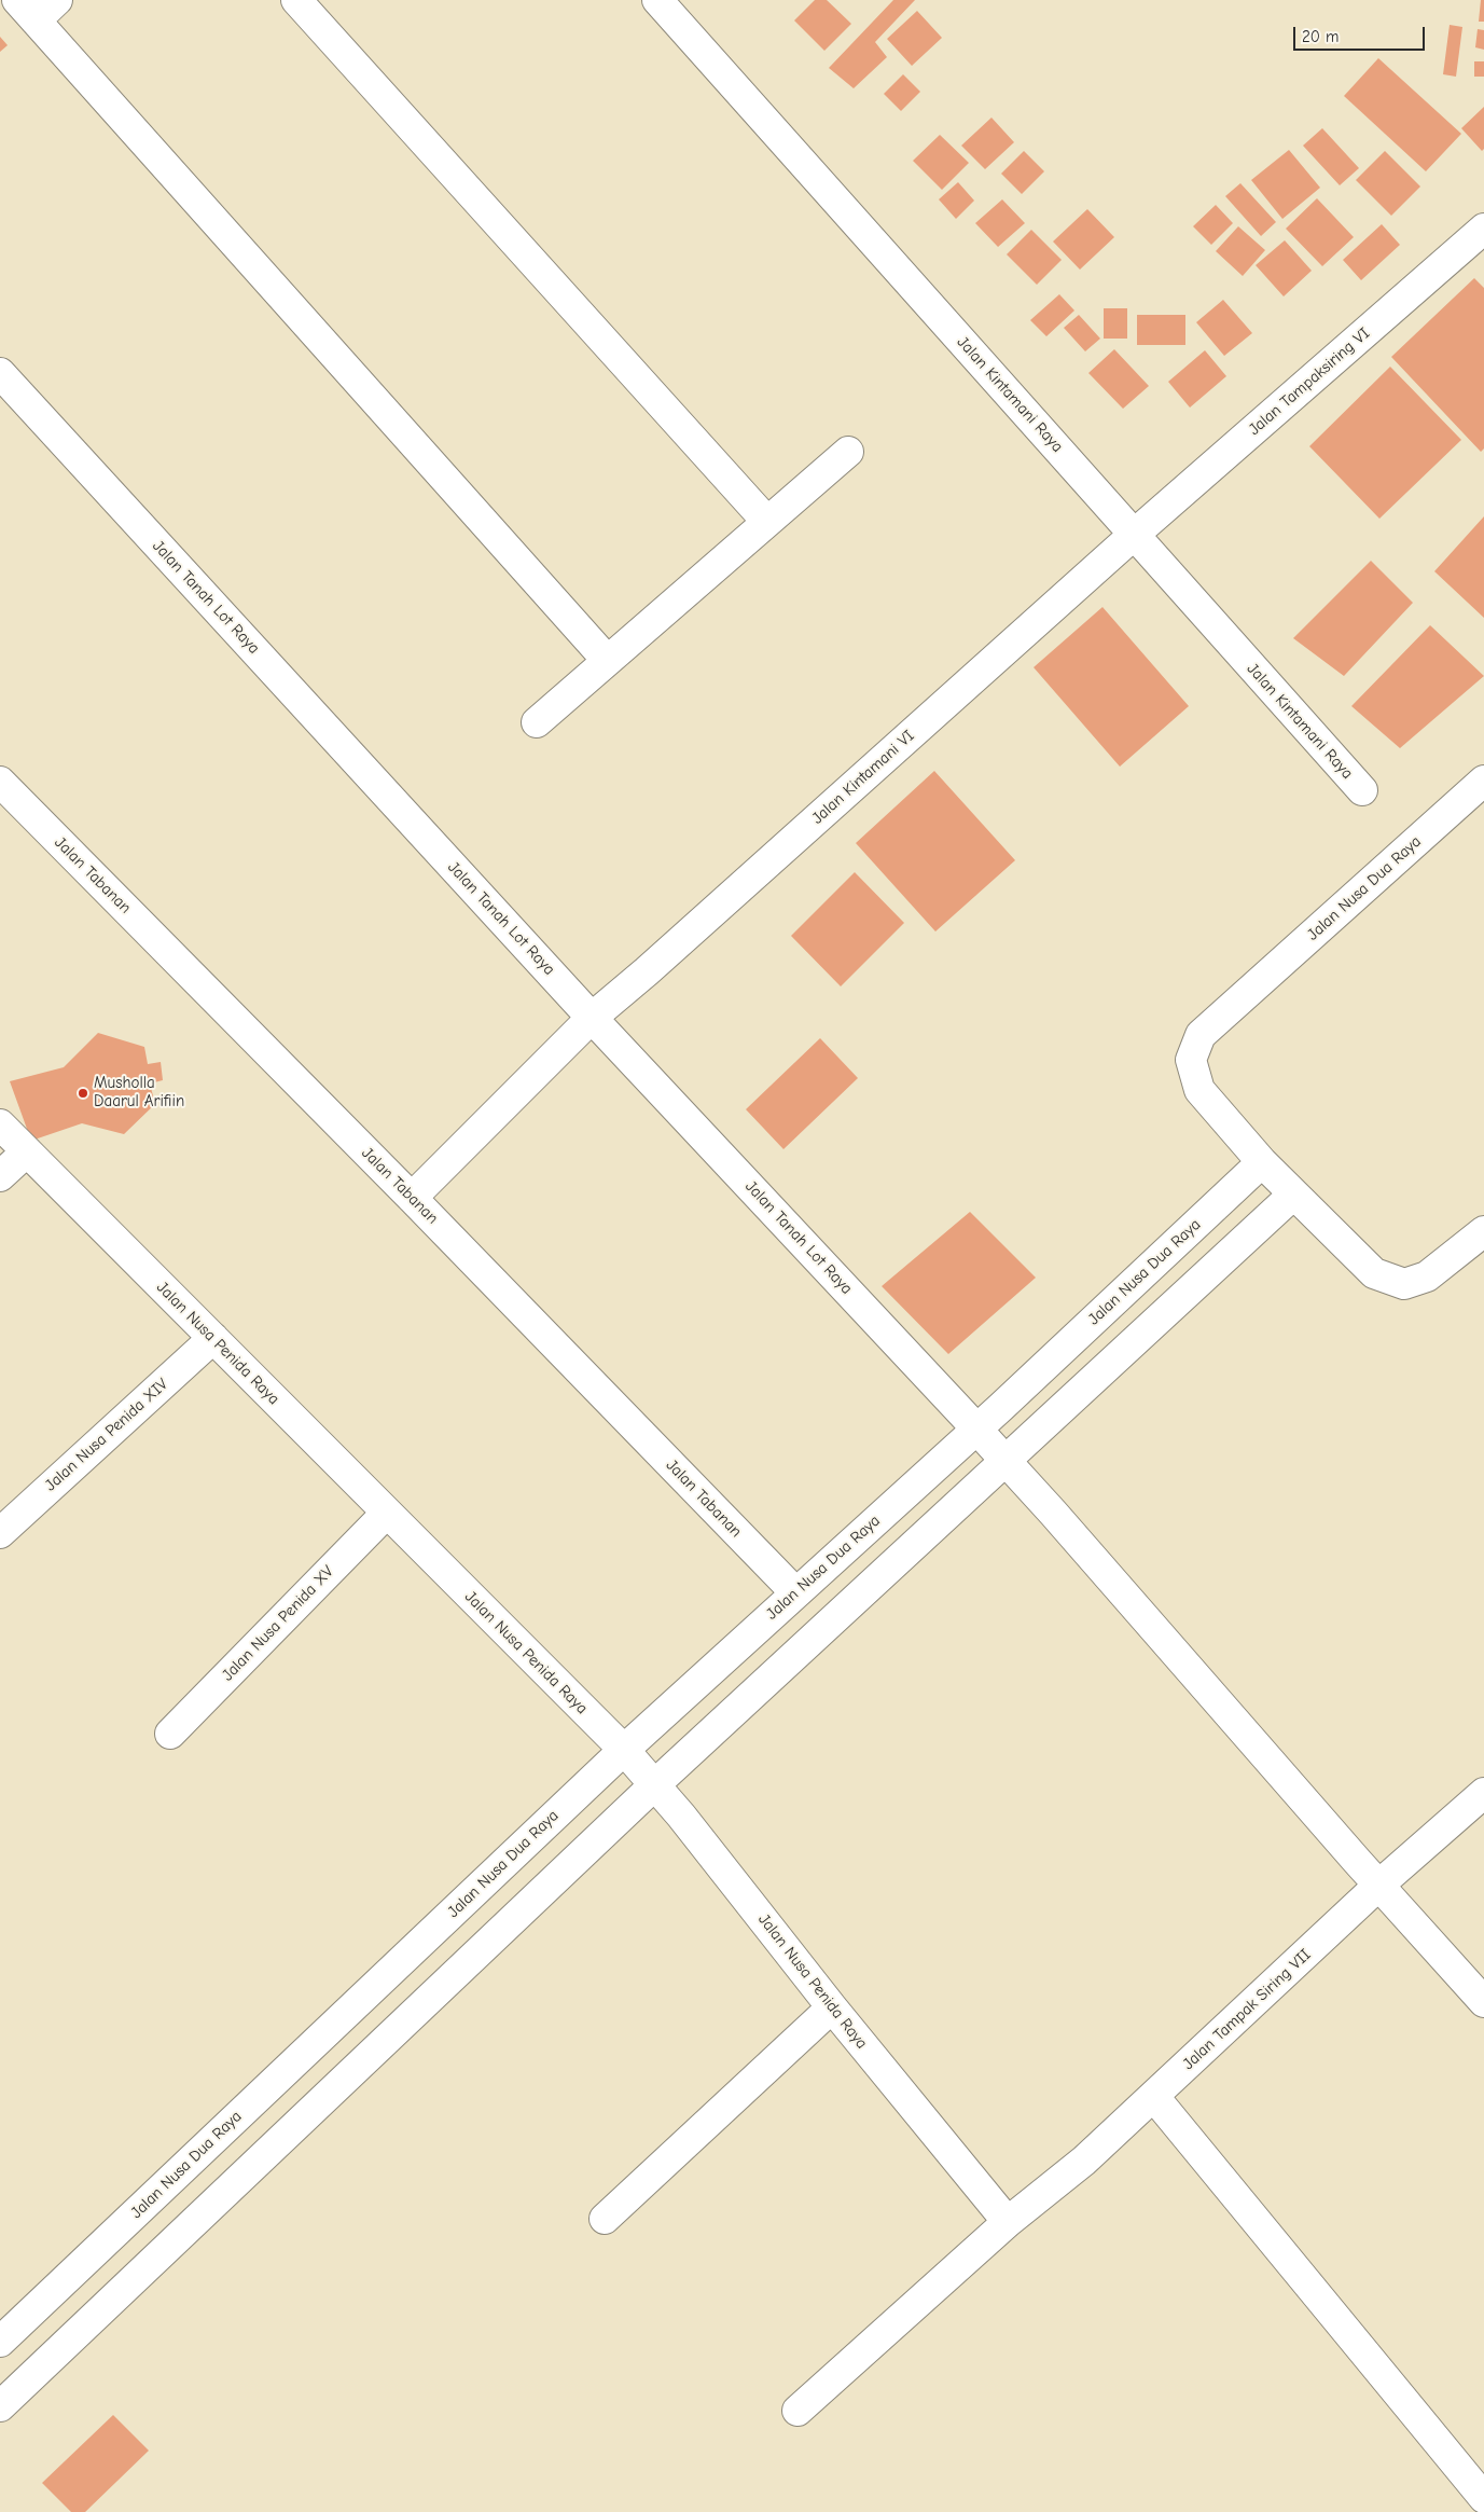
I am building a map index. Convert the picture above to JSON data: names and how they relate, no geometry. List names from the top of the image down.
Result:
{
  "streets": {
    "street": [
      "Jalan Tampaksiring VI",
      "Jalan Kintamani Raya",
      "Jalan Tanah Lot Raya",
      "Jalan Kintamani VI",
      "Jalan Tabanan",
      "Jalan Nusa Dua Raya",
      "Jalan Nusa Penida Raya",
      "Jalan Nusa Penida XIV",
      "Jalan Nusa Penida XV",
      "Jalan Tampak Siring VII"
    ]
  },
  "crossings": [
    ["Jalan Tampaksiring VI", "Jalan Kintamani Raya"],
    ["Jalan Tampaksiring VI", "Jalan Kintamani VI"],
    ["Jalan Kintamani Raya", "Jalan Kintamani VI"],
    ["Jalan Tanah Lot Raya", "Jalan Kintamani VI"],
    ["Jalan Tanah Lot Raya", "Jalan Nusa Dua Raya"],
    ["Jalan Tanah Lot Raya", "Jalan Tampak Siring VII"],
    ["Jalan Kintamani VI", "Jalan Tabanan"],
    ["Jalan Tabanan", "Jalan Nusa Dua Raya"],
    ["Jalan Nusa Dua Raya", "Jalan Nusa Penida Raya"],
    ["Jalan Nusa Penida Raya", "Jalan Nusa Penida XIV"],
    ["Jalan Nusa Penida Raya", "Jalan Nusa Penida XV"],
    ["Jalan Nusa Penida Raya", "Jalan Tampak Siring VII"]
  ],
  "places": ["Musholla Daarul Arifiin"],
  "scale_bar": "20 m"
}
